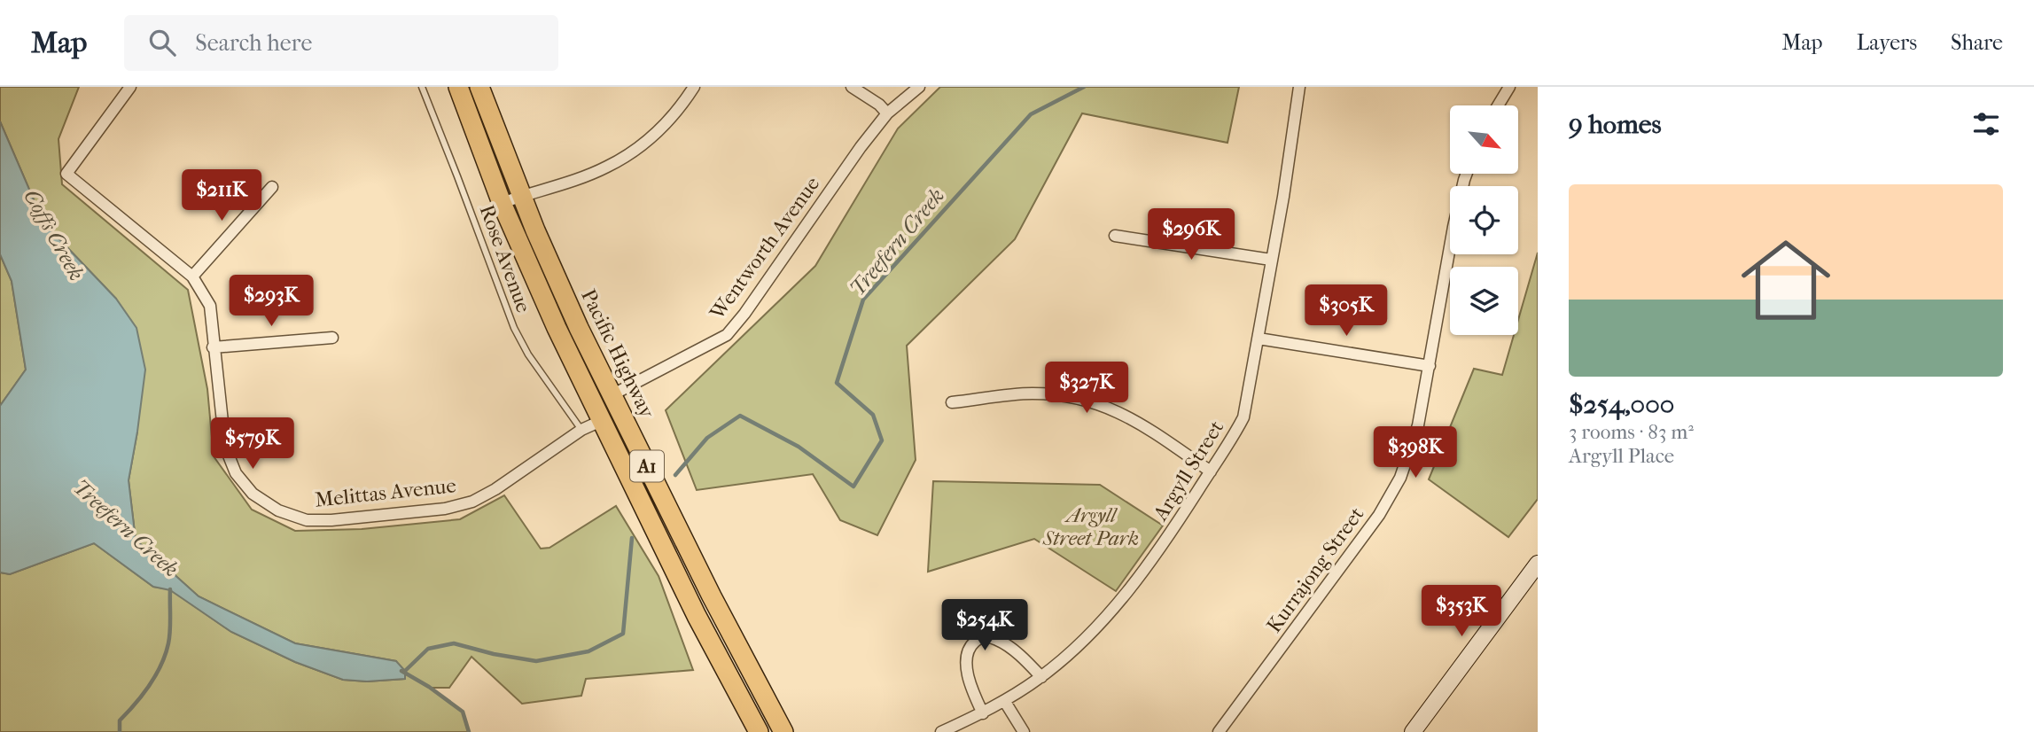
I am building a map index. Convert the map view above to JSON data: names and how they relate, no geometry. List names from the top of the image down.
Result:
{
  "streets": {
    "highway": ["Pacific Highway", "A1"],
    "street": [
      "Wentworth Avenue",
      "Argyll Street",
      "Melittas Avenue",
      "Kurrajong Street"
    ],
    "lane": ["Rose Avenue"]
  },
  "crossings": [
    ["Wentworth Avenue", "Pacific Highway"],
    ["Rose Avenue", "Melittas Avenue"],
    ["A1", "Melittas Avenue"]
  ],
  "water": ["Coffs Creek", "Treefern Creek"],
  "parks": ["Argyll Street Park"],
  "north": "bottom right",
  "page": {
    "header": "Map",
    "search": "Search here",
    "nav": ["Map", "Layers", "Share"],
    "heading": "9 homes",
    "list": [
      {
        "name": "$254,000",
        "note": "3 rooms · 83 m² · Argyll Place"
      }
    ],
    "price": [
      "$211K",
      "$296K",
      "$293K",
      "$305K",
      "$327K",
      "$579K",
      "$398K",
      "$353K",
      "$254K"
    ]
  }
}
